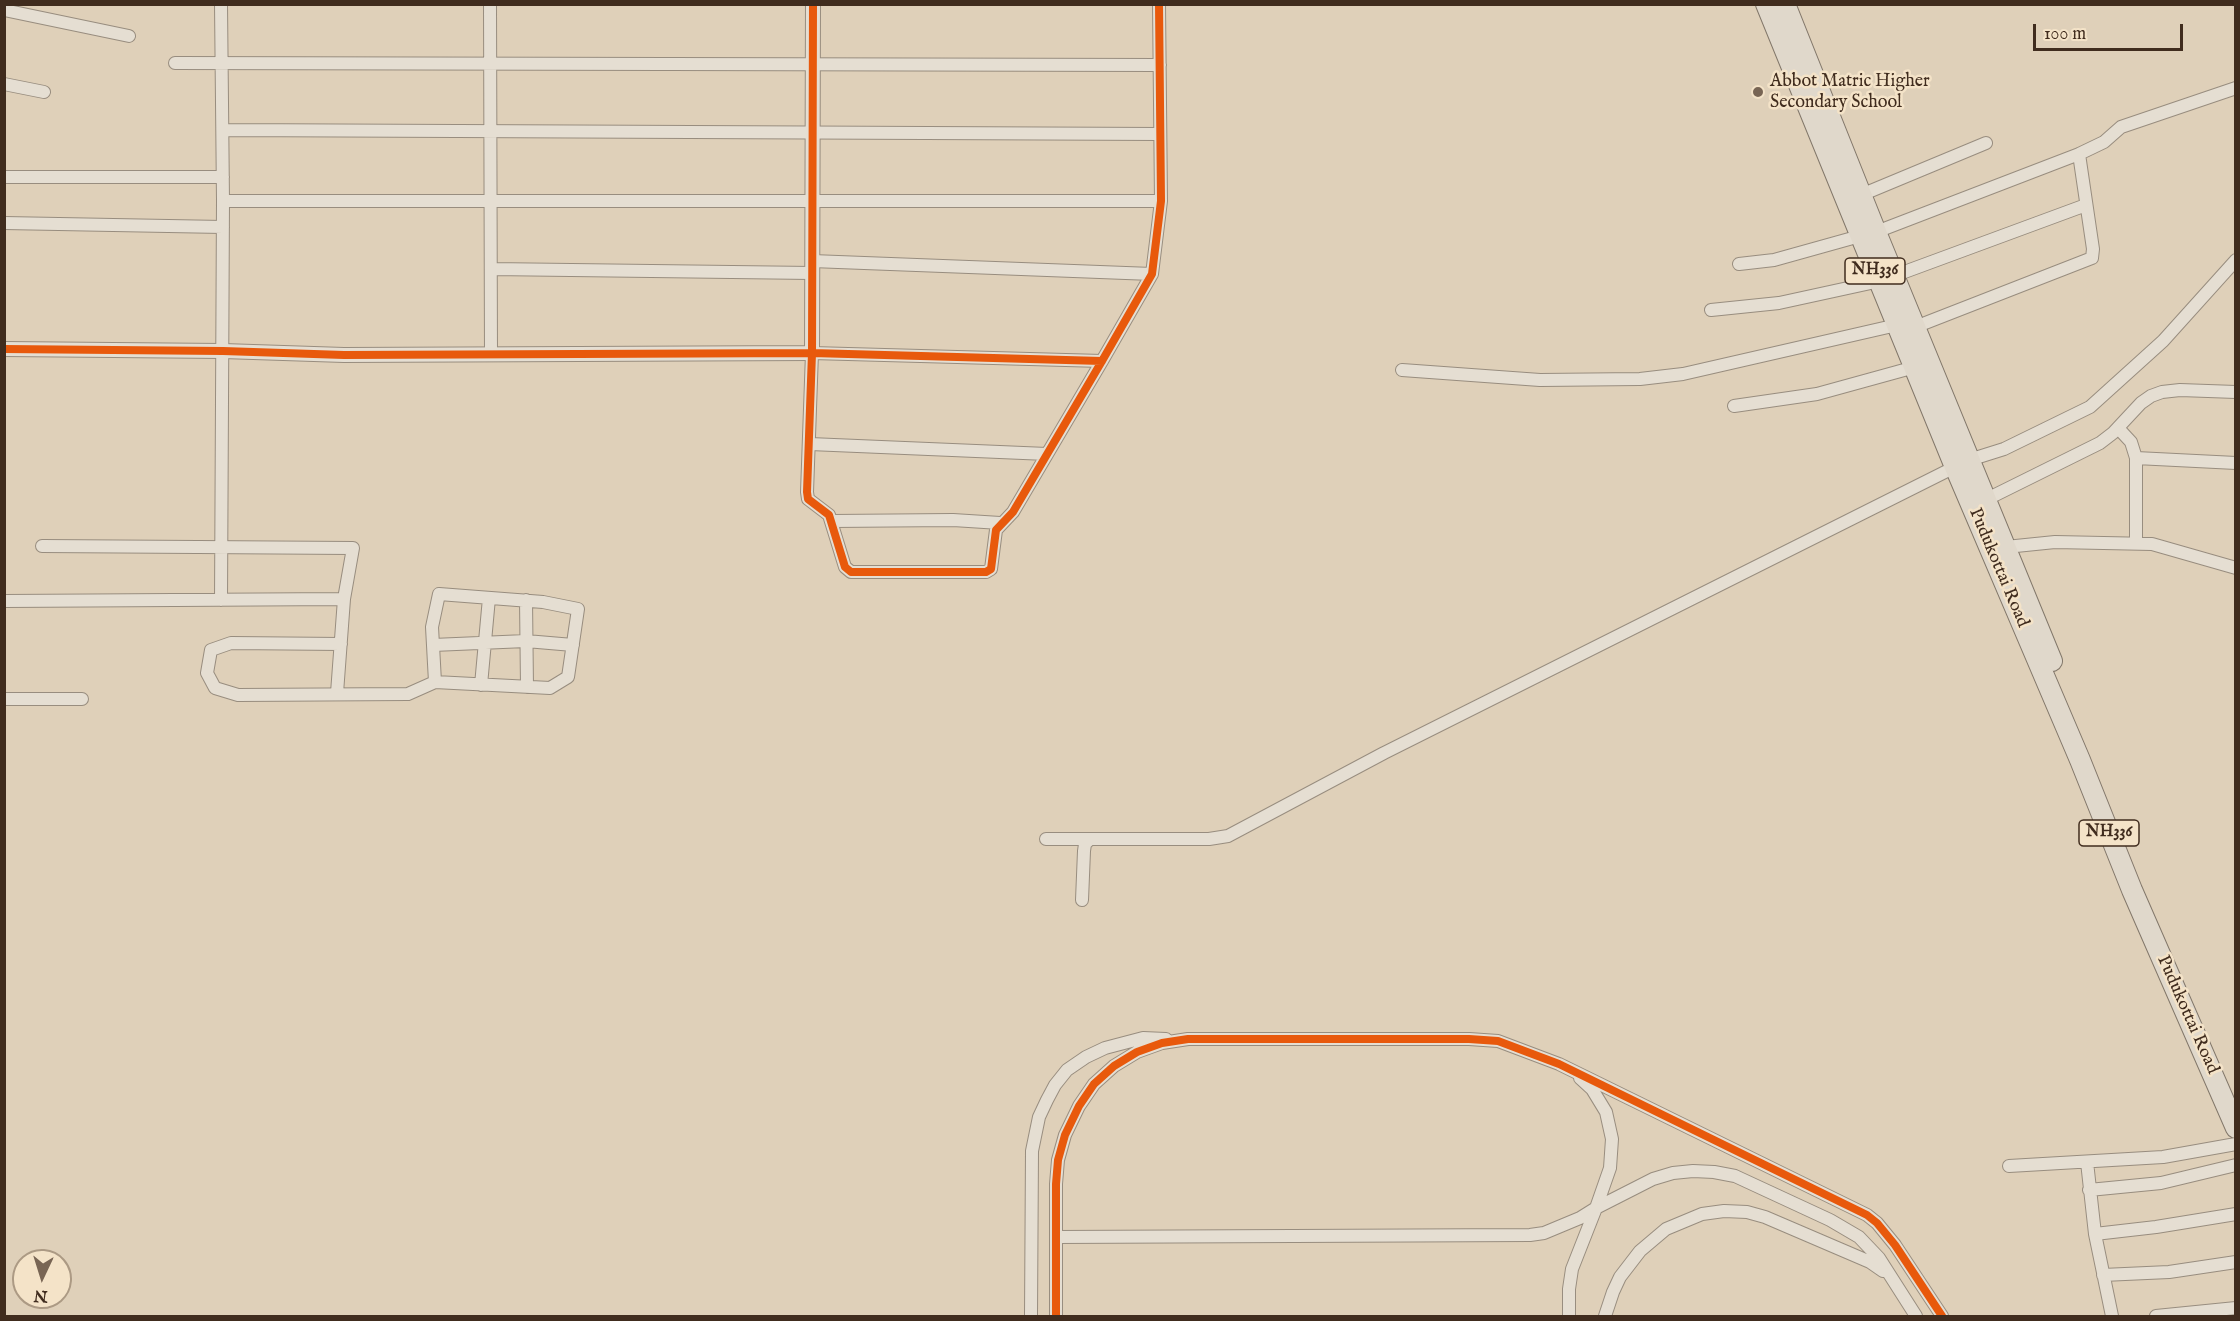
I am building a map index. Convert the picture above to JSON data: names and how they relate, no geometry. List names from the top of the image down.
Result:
{
  "streets": {
    "highway": ["NH336", "Pudukottai Road"]
  },
  "places": ["Abbot Matric Higher Secondary School"],
  "scale_bar": "100 m",
  "north": "bottom"
}
